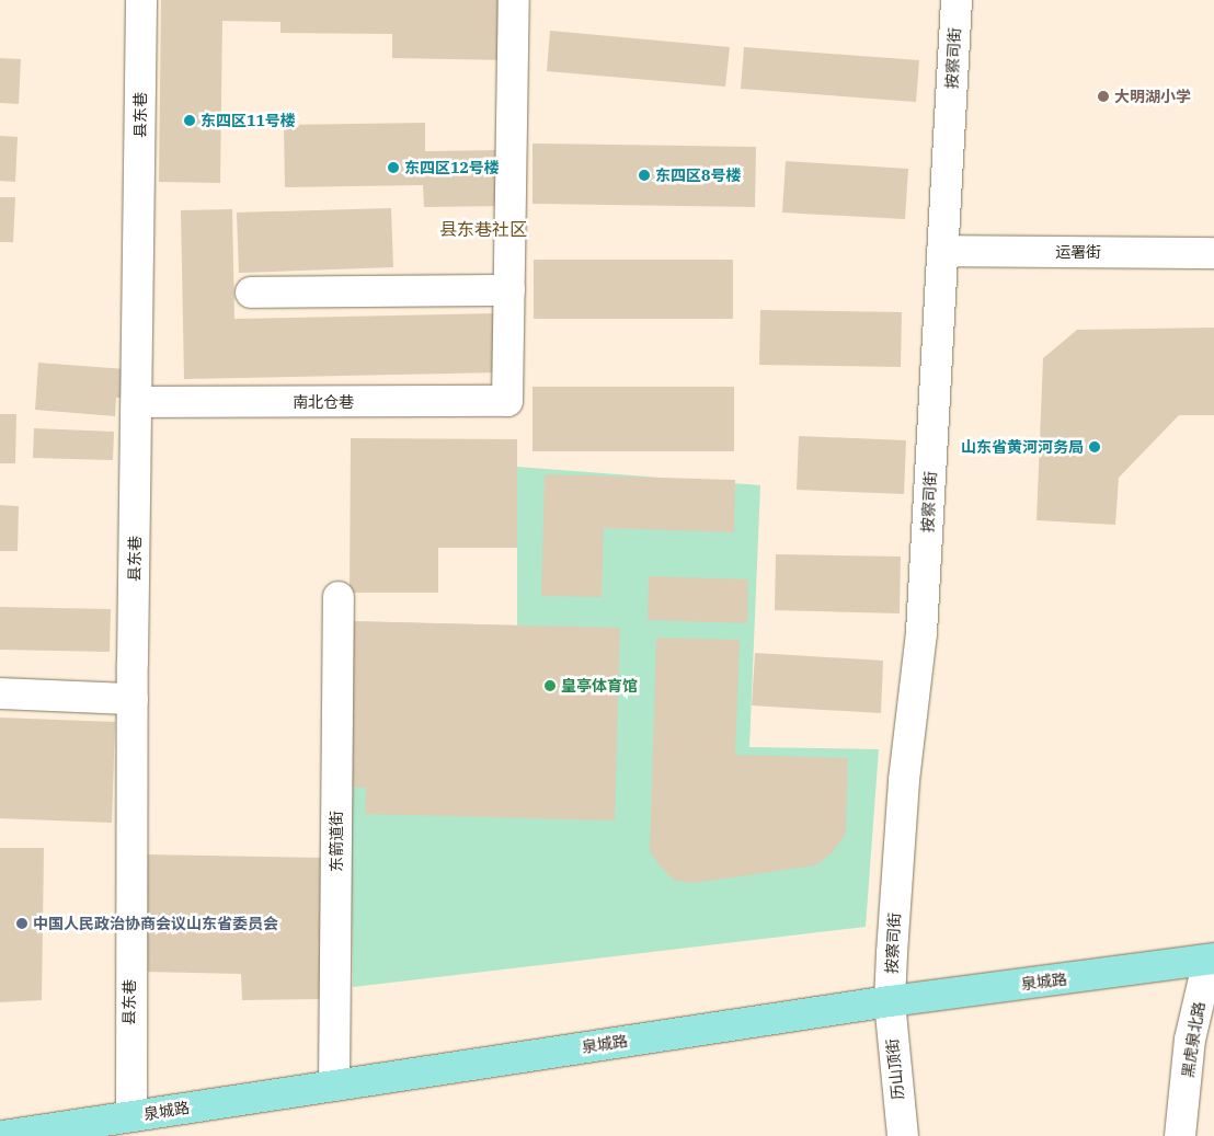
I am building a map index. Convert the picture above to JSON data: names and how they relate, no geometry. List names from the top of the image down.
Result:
{
  "streets": {
    "main road": ["泉城路"],
    "street": [
      "按察司街",
      "县东巷",
      "运署街",
      "南北仓巷",
      "东箭道街",
      "黑虎泉北路",
      "历山顶街"
    ]
  },
  "crossings": [
    ["按察司街", "运署街"],
    ["按察司街", "泉城路"],
    ["按察司街", "历山顶街"],
    ["县东巷", "南北仓巷"],
    ["县东巷", "泉城路"],
    ["东箭道街", "泉城路"],
    ["泉城路", "黑虎泉北路"],
    ["泉城路", "历山顶街"]
  ],
  "districts": ["县东巷社区"],
  "places": [
    "大明湖小学",
    "东四区11号楼",
    "东四区12号楼",
    "东四区8号楼",
    "山东省黄河河务局",
    "皇亭体育馆",
    "中国人民政治协商会议山东省委员会"
  ]
}
